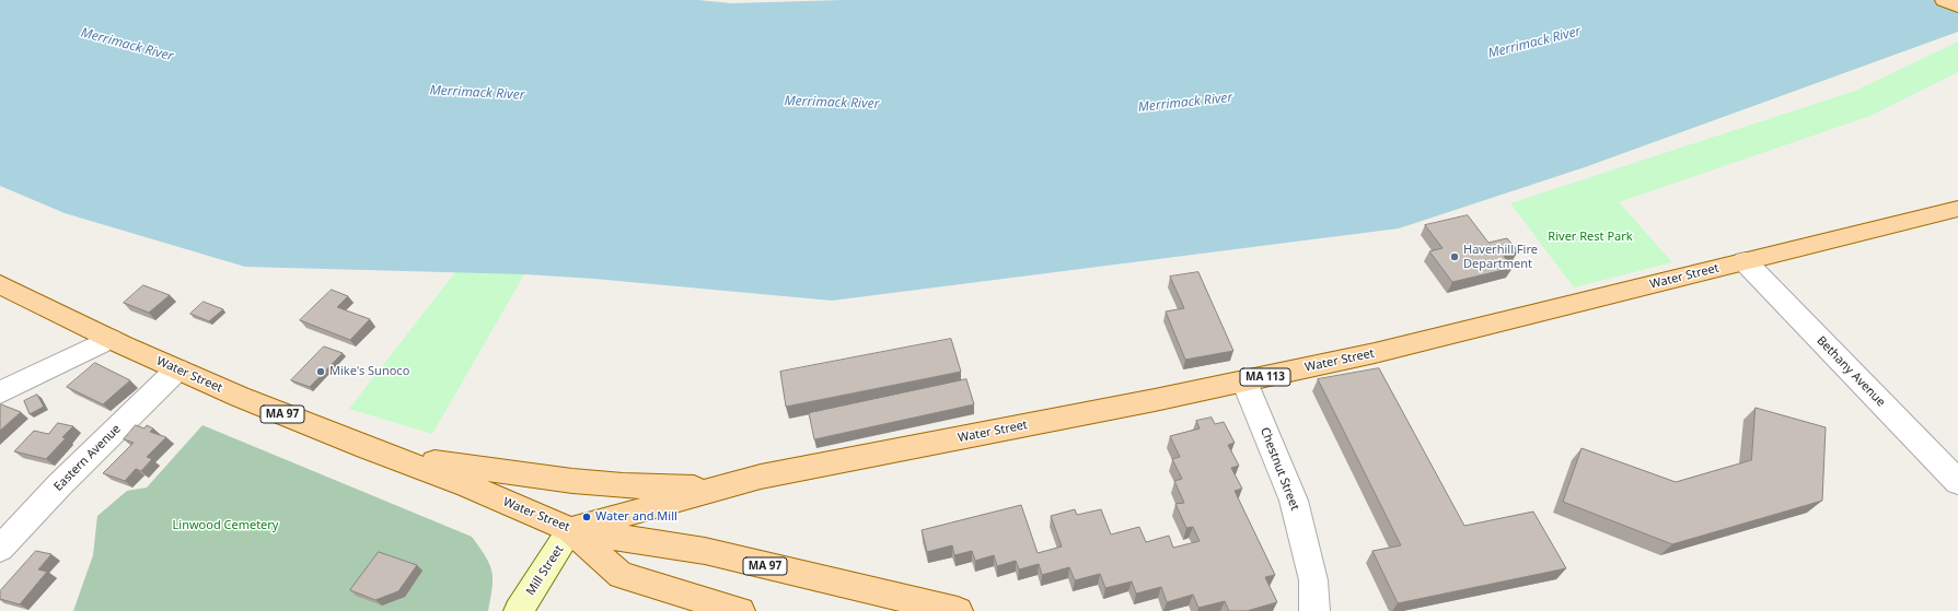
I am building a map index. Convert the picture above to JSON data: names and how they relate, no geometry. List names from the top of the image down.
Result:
{
  "streets": {
    "main road": [
      "Water Street",
      "MA 113",
      "MA 97",
      "Mill Street"
    ],
    "street": ["Bethany Avenue", "Eastern Avenue", "Chestnut Street"]
  },
  "crossings": [
    ["Water Street", "Bethany Avenue"],
    ["Water Street", "MA 97"],
    ["Water Street", "Eastern Avenue"],
    ["Water Street", "Chestnut Street"],
    ["Water Street", "Mill Street"],
    ["MA 97", "Mill Street"]
  ],
  "water": ["Merrimack River"],
  "parks": ["River Rest Park", "Linwood Cemetery"],
  "places": ["Haverhill Fire Department", "Mike's Sunoco", "Water and Mill"]
}
